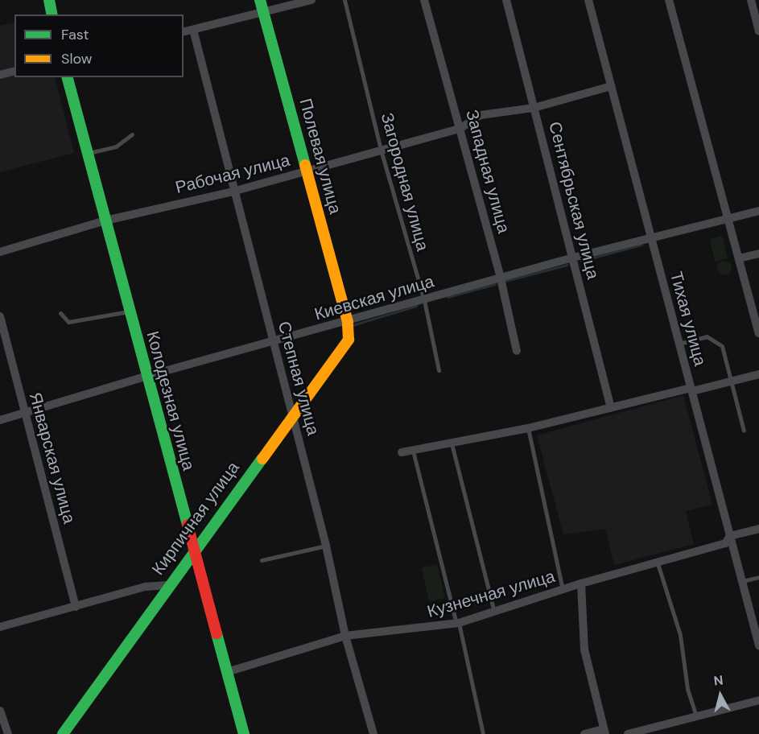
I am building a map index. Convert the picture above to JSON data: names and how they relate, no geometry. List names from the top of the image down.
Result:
{
  "streets": {
    "street": [
      "Полевая улица",
      "Западная улица",
      "Рабочая улица",
      "Сентябрьская улица",
      "Киевская улица",
      "Тихая улица",
      "Степная улица",
      "Колодезная улица",
      "Январская улица",
      "Кирпичная улица",
      "Кузнечная улица"
    ],
    "lane": ["Загородная улица"]
  },
  "crossings": [
    ["Полевая улица", "Рабочая улица"],
    ["Полевая улица", "Киевская улица"],
    ["Полевая улица", "Кирпичная улица"],
    ["Западная улица", "Рабочая улица"],
    ["Западная улица", "Киевская улица"],
    ["Рабочая улица", "Загородная улица"],
    ["Рабочая улица", "Сентябрьская улица"],
    ["Рабочая улица", "Тихая улица"],
    ["Рабочая улица", "Степная улица"],
    ["Рабочая улица", "Колодезная улица"],
    ["Загородная улица", "Киевская улица"],
    ["Сентябрьская улица", "Киевская улица"],
    ["Киевская улица", "Тихая улица"],
    ["Киевская улица", "Степная улица"],
    ["Киевская улица", "Колодезная улица"],
    ["Киевская улица", "Январская улица"],
    ["Киевская улица", "Кирпичная улица"],
    ["Тихая улица", "Кузнечная улица"],
    ["Степная улица", "Кирпичная улица"],
    ["Степная улица", "Кузнечная улица"],
    ["Колодезная улица", "Кирпичная улица"],
    ["Колодезная улица", "Кузнечная улица"]
  ],
  "legend": ["Fast", "Slow"],
  "north": "top"
}
